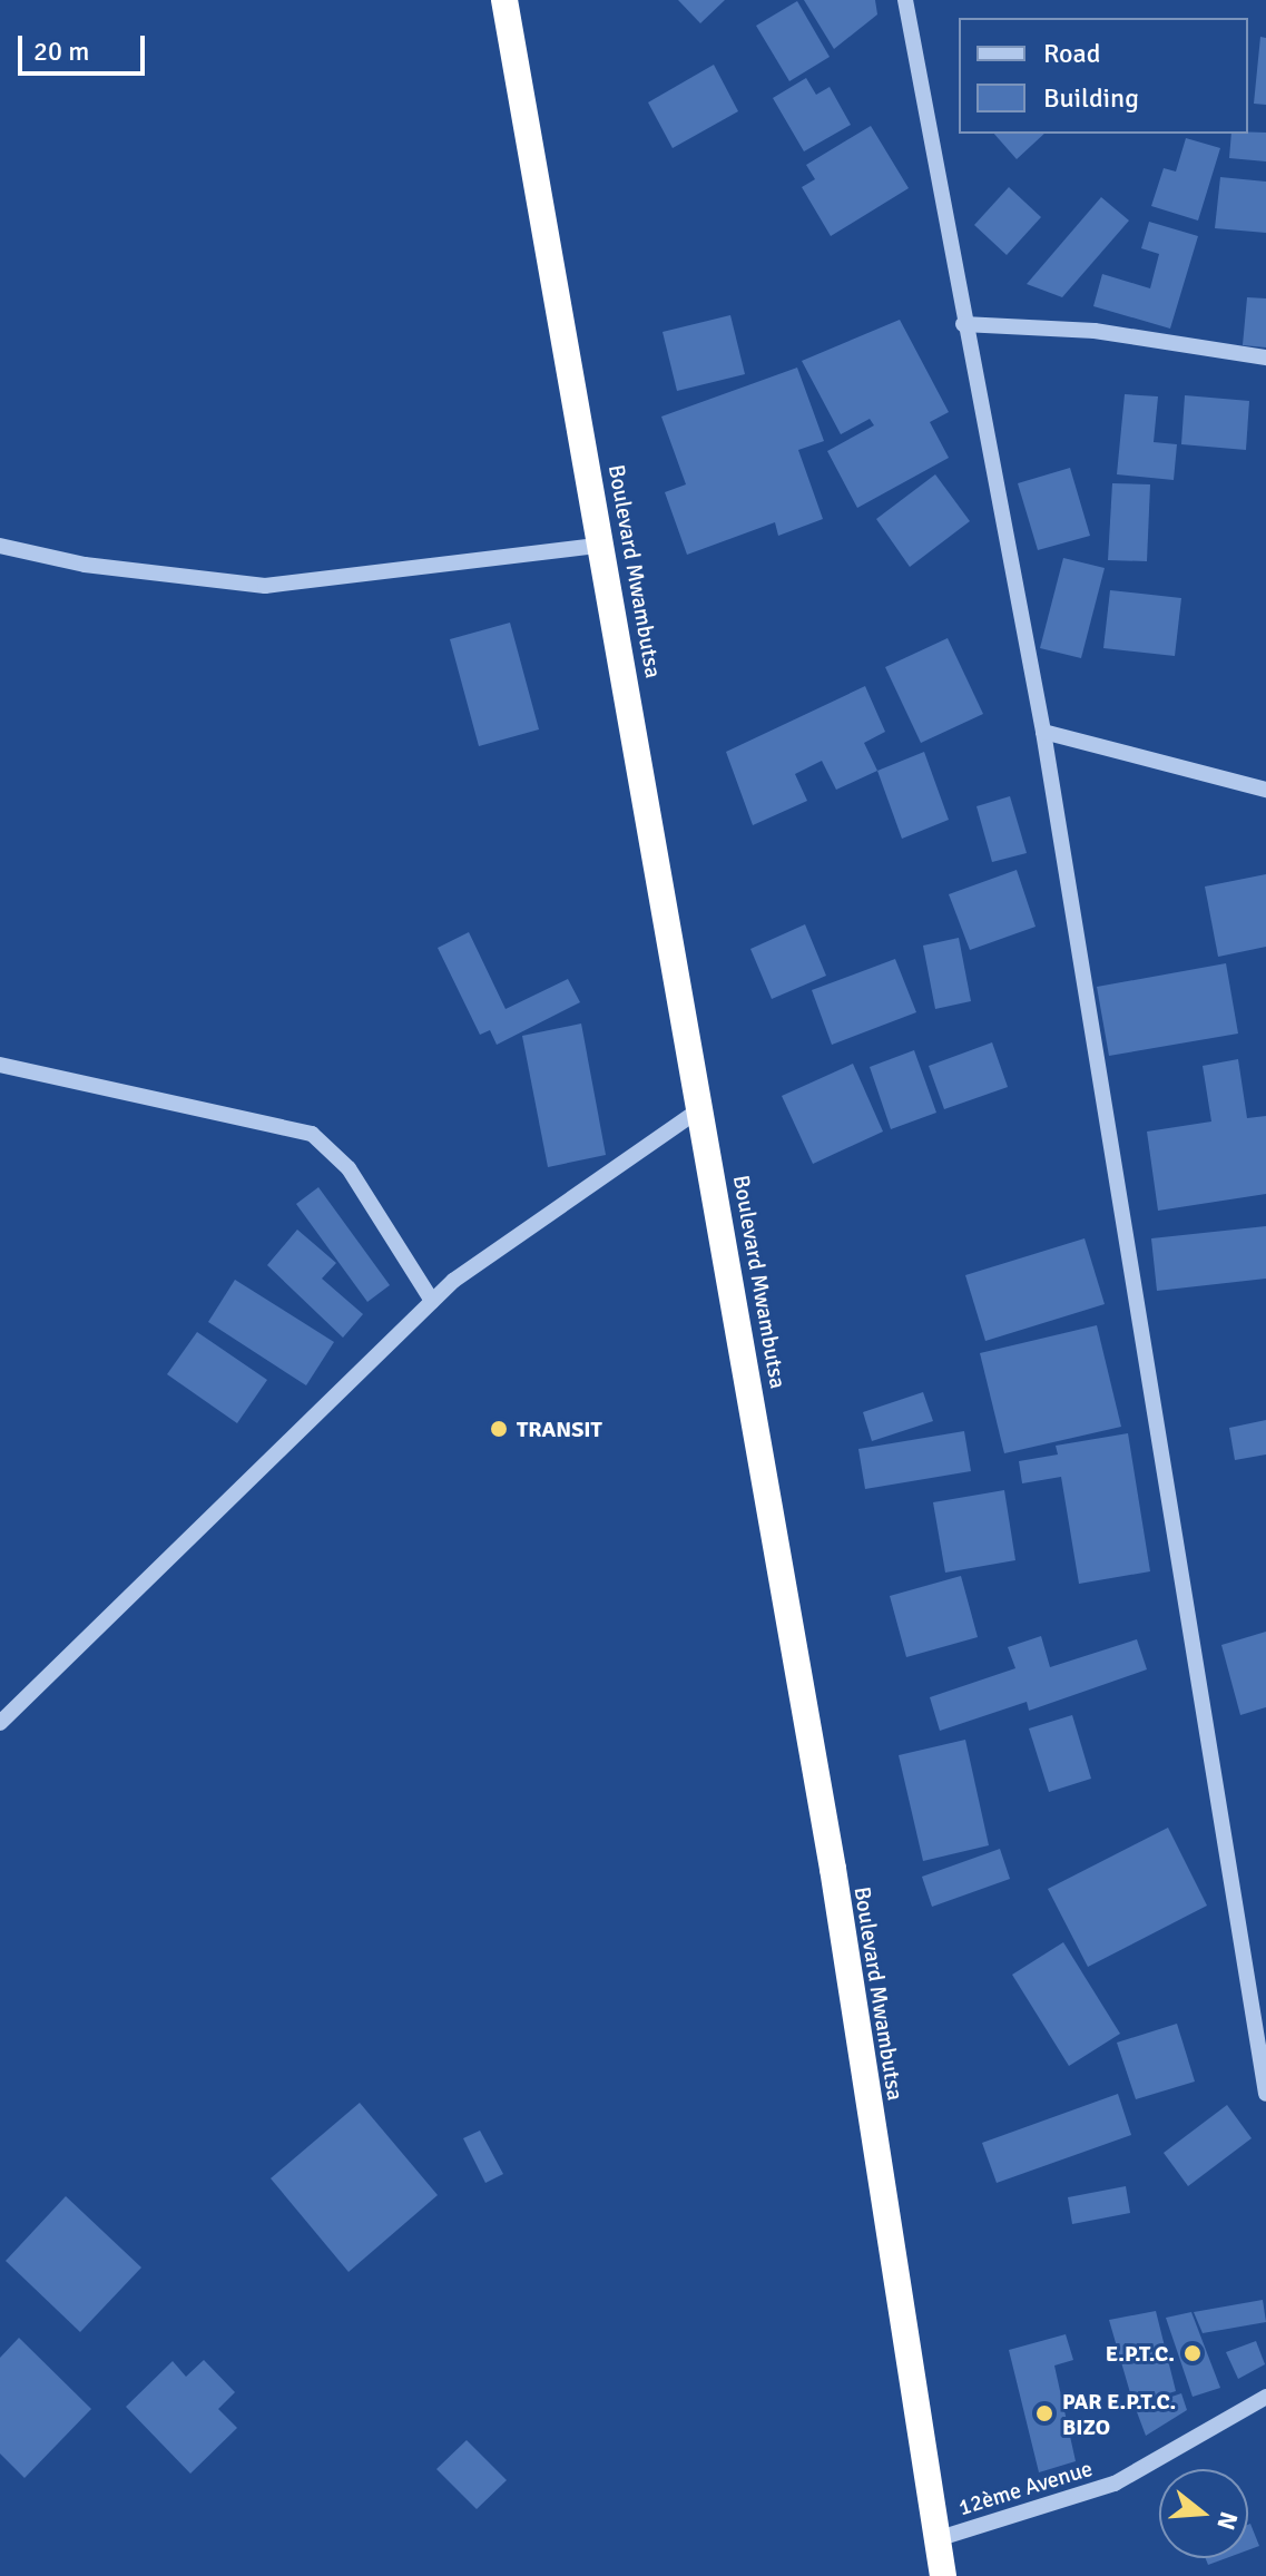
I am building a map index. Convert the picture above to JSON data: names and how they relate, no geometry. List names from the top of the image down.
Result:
{
  "streets": {
    "highway": ["Boulevard Mwambutsa"],
    "street": ["12ème Avenue"]
  },
  "crossings": [
    ["Boulevard Mwambutsa", "12ème Avenue"]
  ],
  "places": ["TRANSIT", "E.P.T.C.", "PAR E.P.T.C. BIZO"],
  "legend": ["Road", "Building"],
  "scale_bar": "20 m",
  "north": "right"
}
